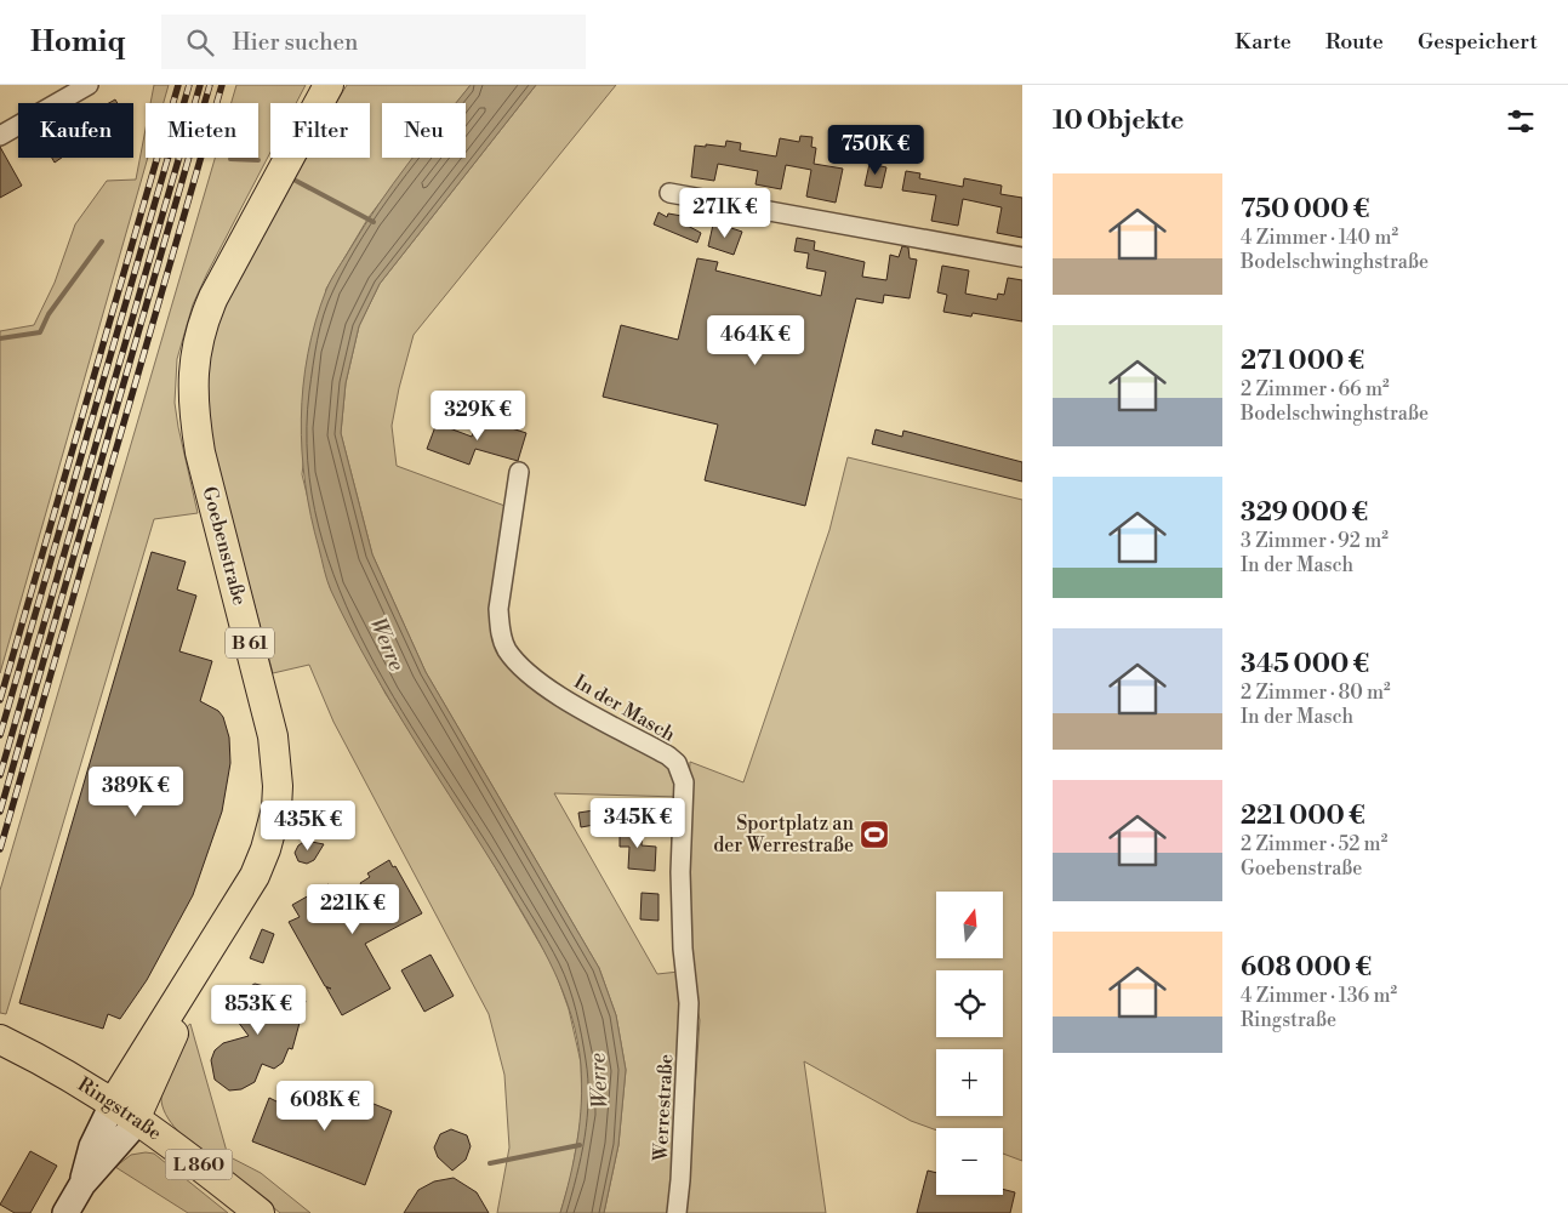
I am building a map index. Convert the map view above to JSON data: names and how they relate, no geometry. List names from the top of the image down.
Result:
{
  "streets": {
    "main road": [
      "Goebenstraße",
      "B 61",
      "Ringstraße",
      "L 860"
    ],
    "street": ["In der Masch", "Werrestraße"]
  },
  "crossings": [
    ["Goebenstraße", "Ringstraße"],
    ["In der Masch", "Werrestraße"]
  ],
  "water": ["Werre"],
  "places": {
    "sports": ["Sportplatz an der Werrestraße"]
  },
  "north": "top",
  "page": {
    "header": "Homiq",
    "search": "Hier suchen",
    "nav": ["Karte", "Route", "Gespeichert"],
    "heading": "10 Objekte",
    "chip": [
      "Kaufen",
      "Mieten",
      "Filter",
      "Neu"
    ],
    "price": [
      "750K €",
      "271K €",
      "464K €",
      "329K €",
      "389K €",
      "345K €",
      "435K €",
      "221K €",
      "853K €",
      "608K €"
    ],
    "list": [
      {
        "name": "750 000 €",
        "note": "4 Zimmer · 140 m² · Bodelschwinghstraße"
      },
      {
        "name": "271 000 €",
        "note": "2 Zimmer · 66 m² · Bodelschwinghstraße"
      },
      {
        "name": "329 000 €",
        "note": "3 Zimmer · 92 m² · In der Masch"
      },
      {
        "name": "345 000 €",
        "note": "2 Zimmer · 80 m² · In der Masch"
      },
      {
        "name": "221 000 €",
        "note": "2 Zimmer · 52 m² · Goebenstraße"
      },
      {
        "name": "608 000 €",
        "note": "4 Zimmer · 136 m² · Ringstraße"
      }
    ],
    "map_buttons": ["+", "−"]
  }
}
